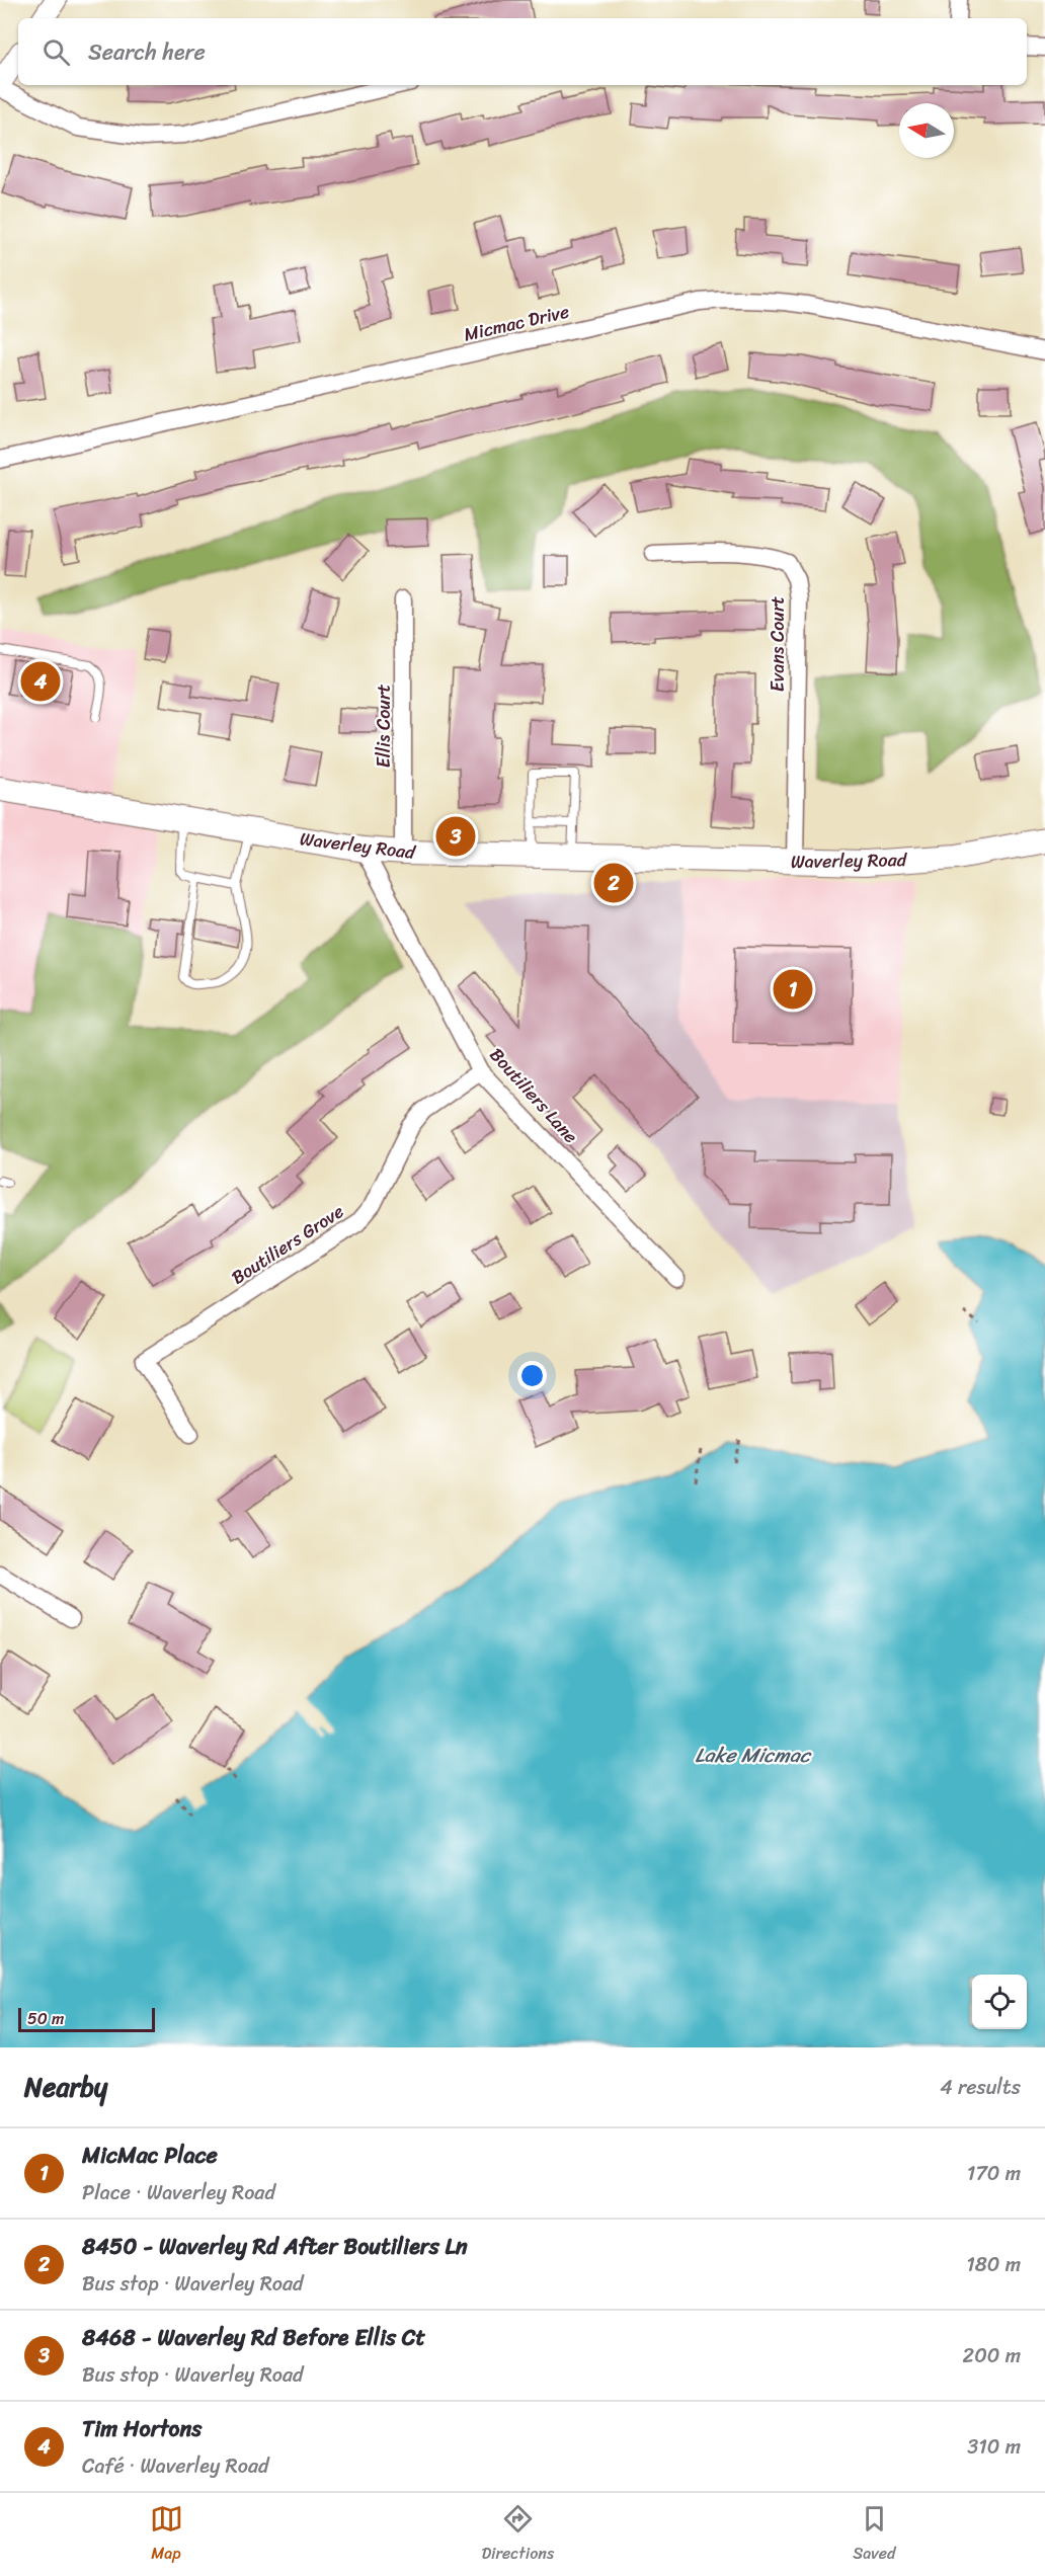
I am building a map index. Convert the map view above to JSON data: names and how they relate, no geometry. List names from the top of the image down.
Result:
{
  "streets": {
    "main road": ["Waverley Road"],
    "street": [
      "Micmac Drive",
      "Evans Court",
      "Ellis Court",
      "Boutiliers Lane",
      "Boutiliers Grove"
    ]
  },
  "crossings": [
    ["Evans Court", "Waverley Road"],
    ["Ellis Court", "Waverley Road"],
    ["Waverley Road", "Boutiliers Lane"],
    ["Boutiliers Lane", "Boutiliers Grove"]
  ],
  "water": ["Lake Micmac"],
  "scale_bar": "50 m",
  "north": "left",
  "page": {
    "search": "Search here",
    "pins": [
      "4",
      "3",
      "2",
      "1"
    ],
    "scale": "50 m",
    "heading": ["Nearby", "4 results"],
    "list": [
      {
        "mark": "1",
        "name": "MicMac Place",
        "note": "Place · Waverley Road",
        "value": "170 m"
      },
      {
        "mark": "2",
        "name": "8450 - Waverley Rd After Boutiliers Ln",
        "note": "Bus stop · Waverley Road",
        "value": "180 m"
      },
      {
        "mark": "3",
        "name": "8468 - Waverley Rd Before Ellis Ct",
        "note": "Bus stop · Waverley Road",
        "value": "200 m"
      },
      {
        "mark": "4",
        "name": "Tim Hortons",
        "note": "Café · Waverley Road",
        "value": "310 m"
      }
    ],
    "nav": ["Map", "Directions", "Saved"]
  }
}
